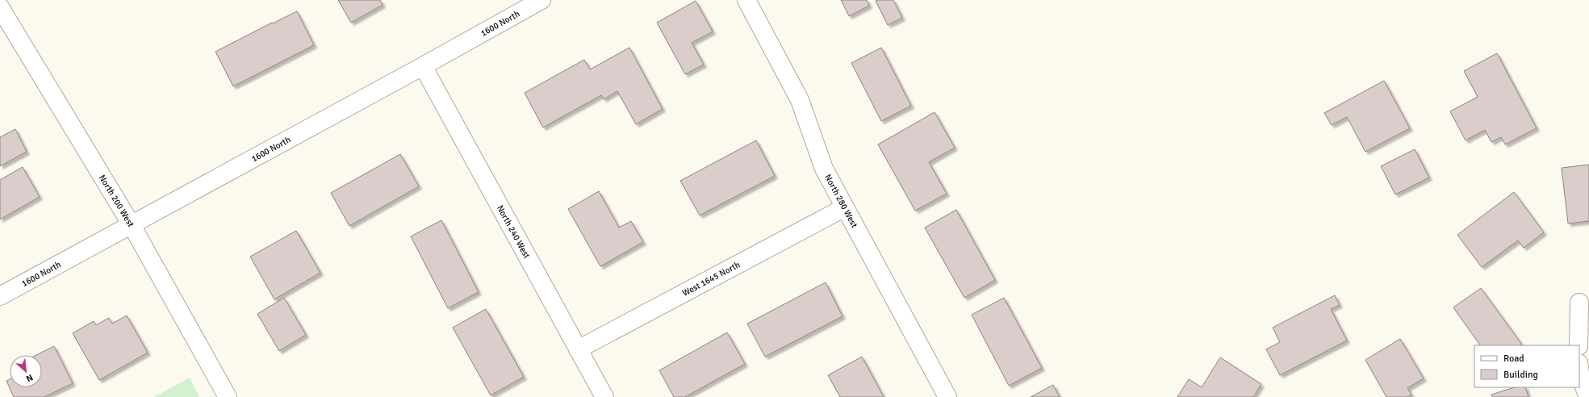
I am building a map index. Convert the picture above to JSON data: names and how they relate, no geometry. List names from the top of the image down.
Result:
{
  "streets": {
    "street": [
      "1600 North",
      "North 200 West",
      "North 280 West",
      "North 240 West",
      "West 1645 North"
    ]
  },
  "crossings": [
    ["1600 North", "North 200 West"],
    ["1600 North", "North 240 West"],
    ["North 280 West", "West 1645 North"],
    ["North 240 West", "West 1645 North"]
  ],
  "legend": ["Road", "Building"],
  "north": "bottom right"
}
